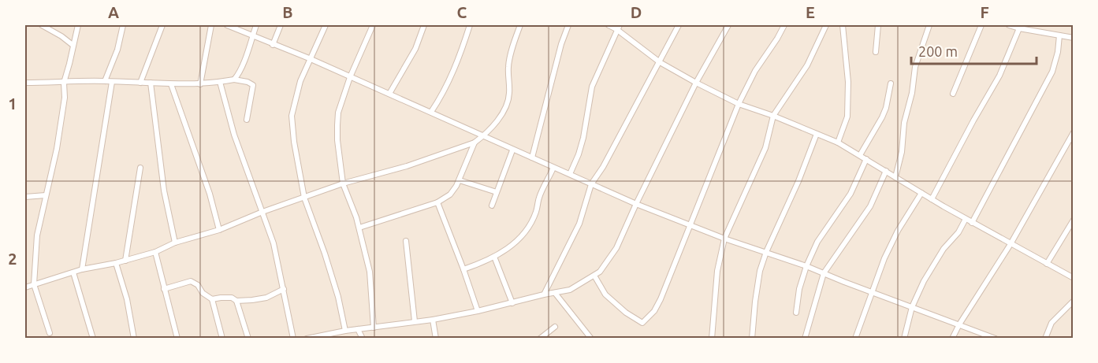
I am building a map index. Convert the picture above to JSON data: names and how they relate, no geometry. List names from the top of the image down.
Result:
{
  "scale_bar": "200 m",
  "grid": {
    "columns": [
      "A",
      "B",
      "C",
      "D",
      "E",
      "F"
    ],
    "rows": ["1", "2"]
  }
}
